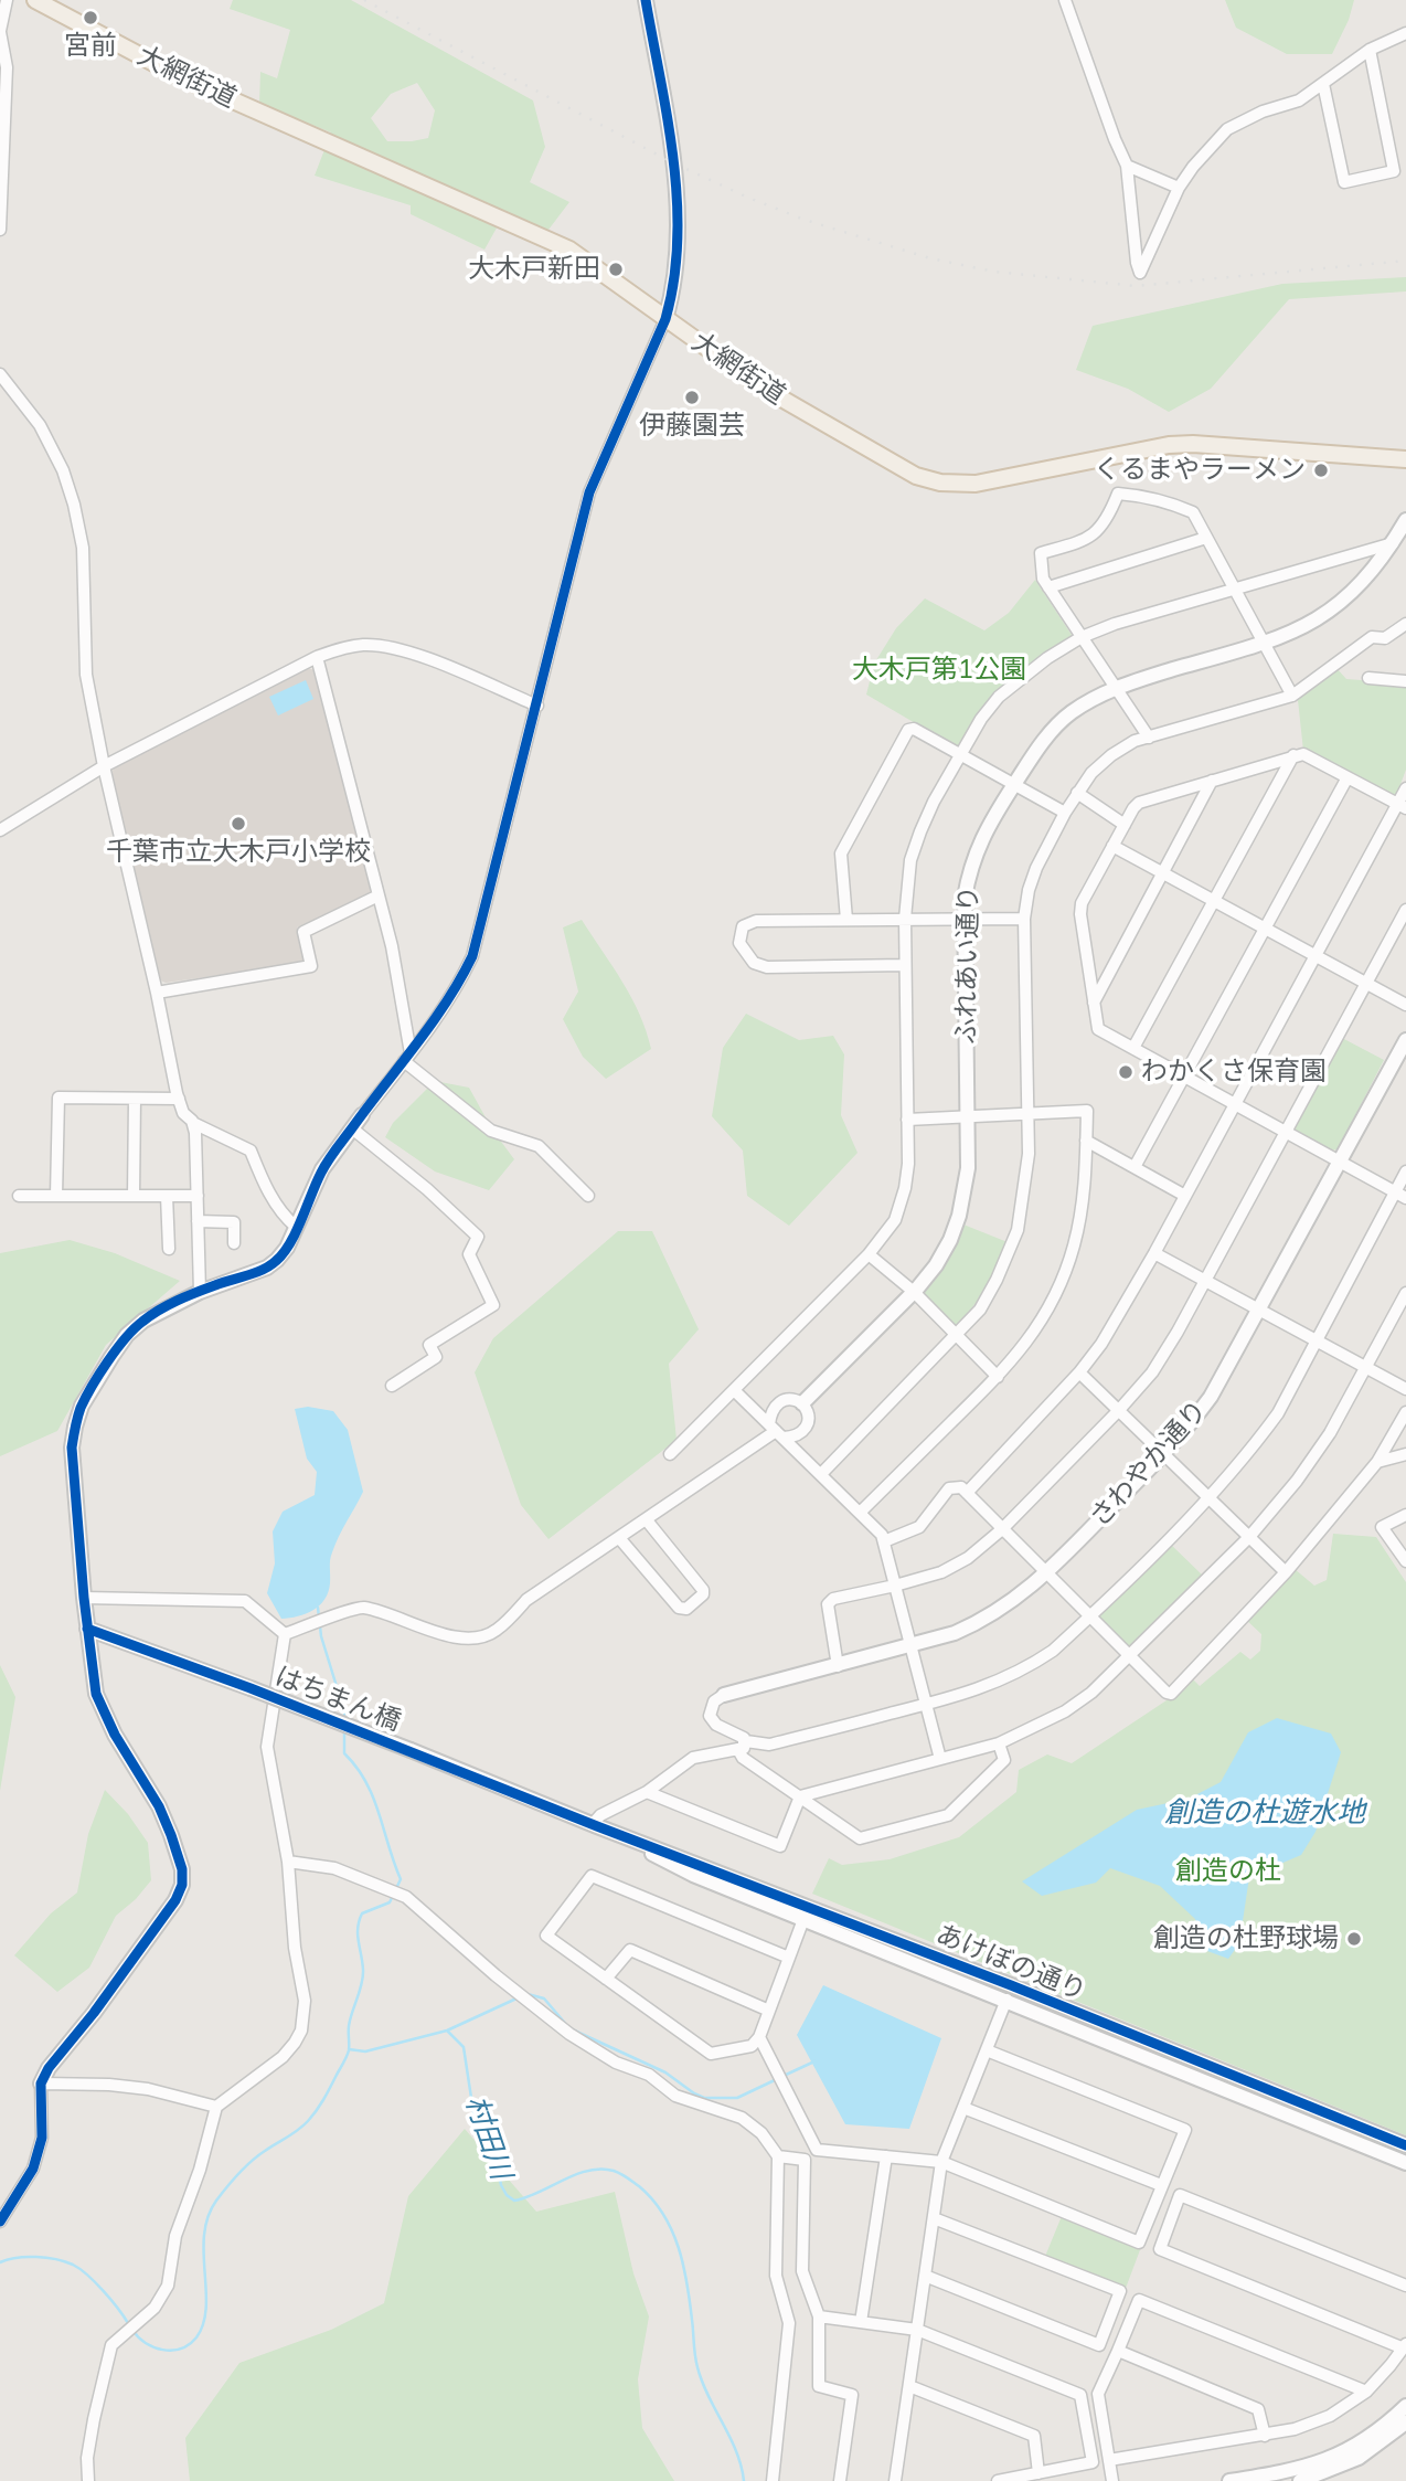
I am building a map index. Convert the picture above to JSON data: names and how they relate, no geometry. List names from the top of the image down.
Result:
{
  "streets": {
    "main road": ["大網街道"],
    "street": [
      "ふれあい通り",
      "さわやか通り",
      "はちまん橋",
      "あけぼの通り"
    ]
  },
  "crossings": [
    ["はちまん橋", "あけぼの通り"]
  ],
  "water": ["創造の杜遊水地", "村田川"],
  "parks": ["大木戸第1公園", "創造の杜"],
  "places": [
    "宮前",
    "大木戸新田",
    "伊藤園芸",
    "くるまやラーメン",
    "千葉市立大木戸小学校",
    "わかくさ保育園",
    "創造の杜野球場"
  ]
}
